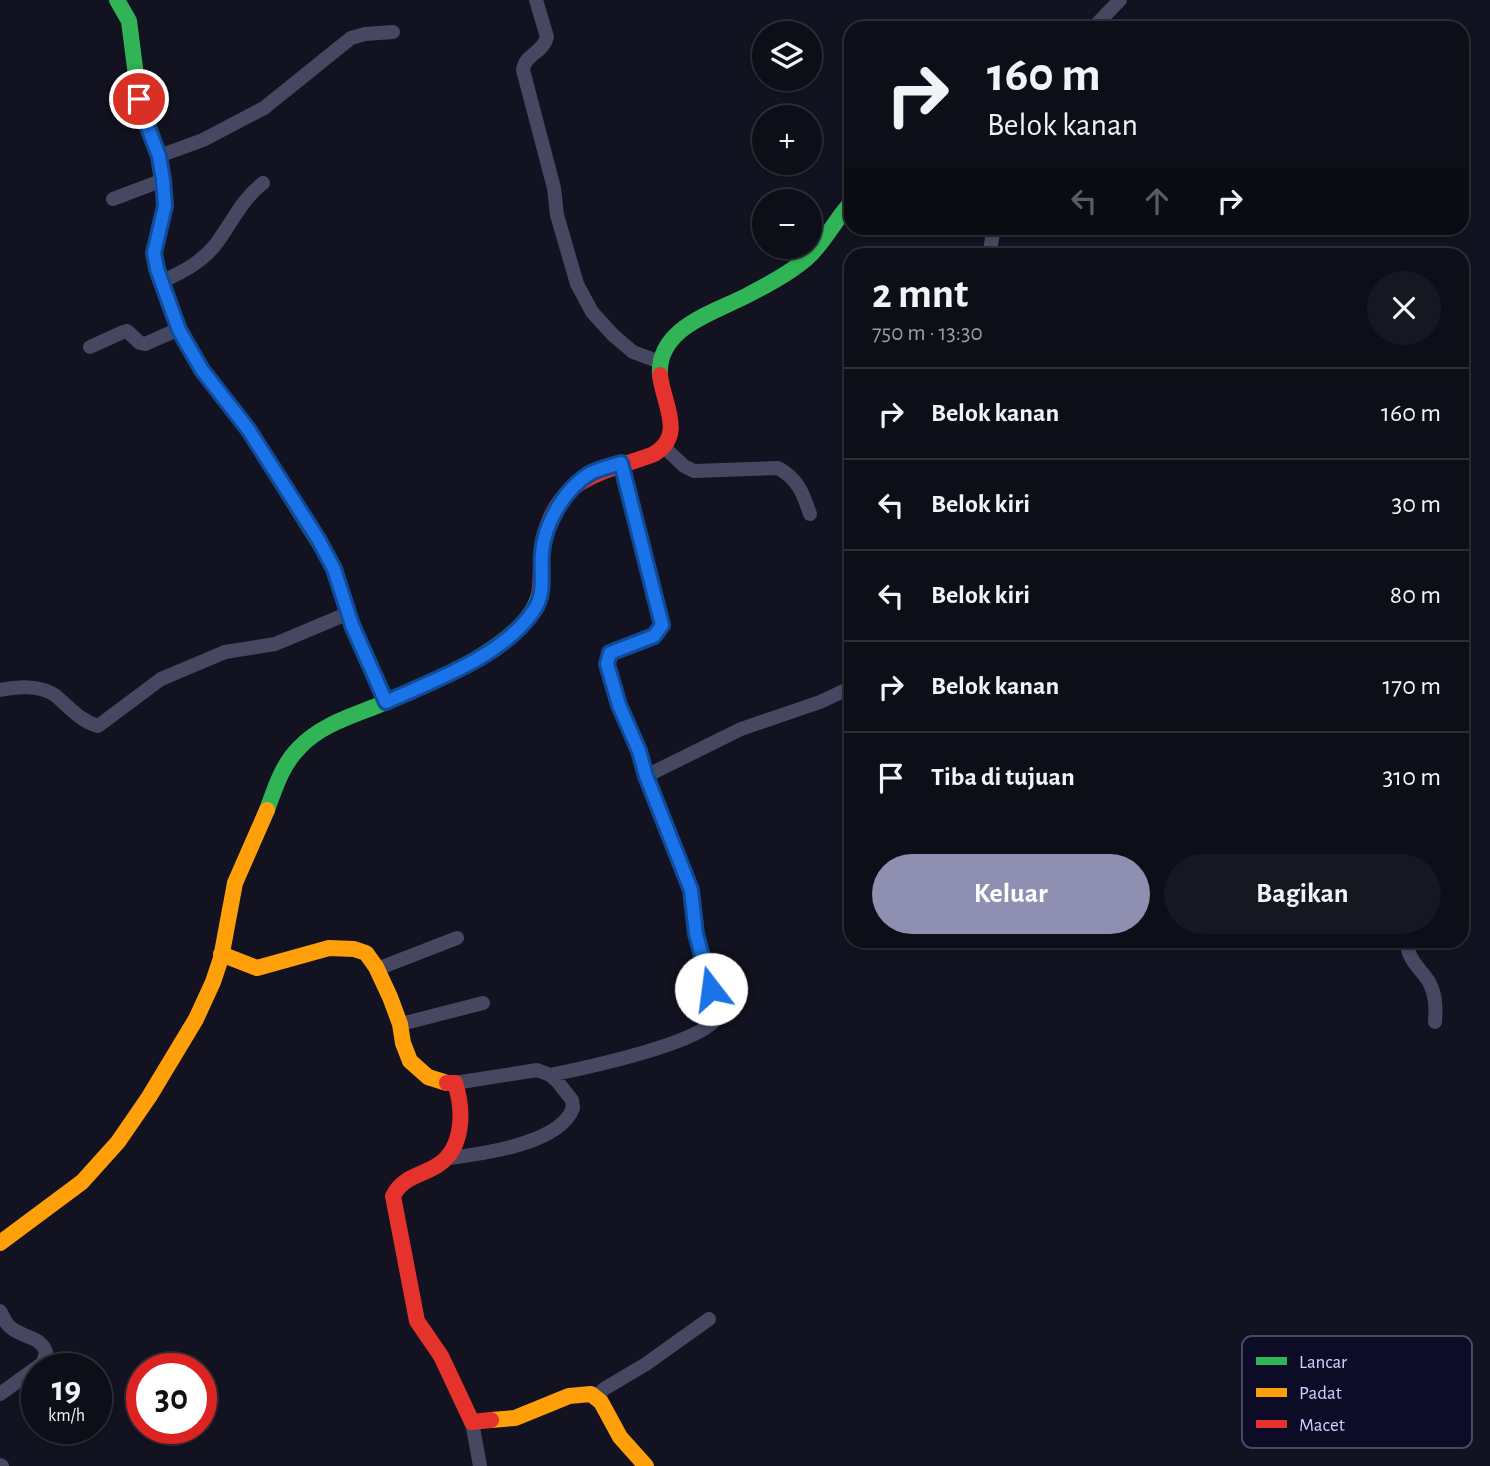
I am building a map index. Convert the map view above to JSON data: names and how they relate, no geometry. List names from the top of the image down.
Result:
{
  "legend": ["Lancar", "Padat", "Macet"],
  "page": {
    "map_buttons": ["+", "−"],
    "turn": ["160 m", "Belok kanan"],
    "heading": ["2 mnt", "750 m · 13:30"],
    "list": [
      {
        "name": "Belok kanan",
        "value": "160 m"
      },
      {
        "name": "Belok kiri",
        "value": "30 m"
      },
      {
        "name": "Belok kiri",
        "value": "80 m"
      },
      {
        "name": "Belok kanan",
        "value": "170 m"
      },
      {
        "name": "Tiba di tujuan",
        "value": "310 m"
      }
    ],
    "buttons": ["Keluar", "Bagikan"],
    "speed": "19 km/h",
    "limit": "30"
  }
}
